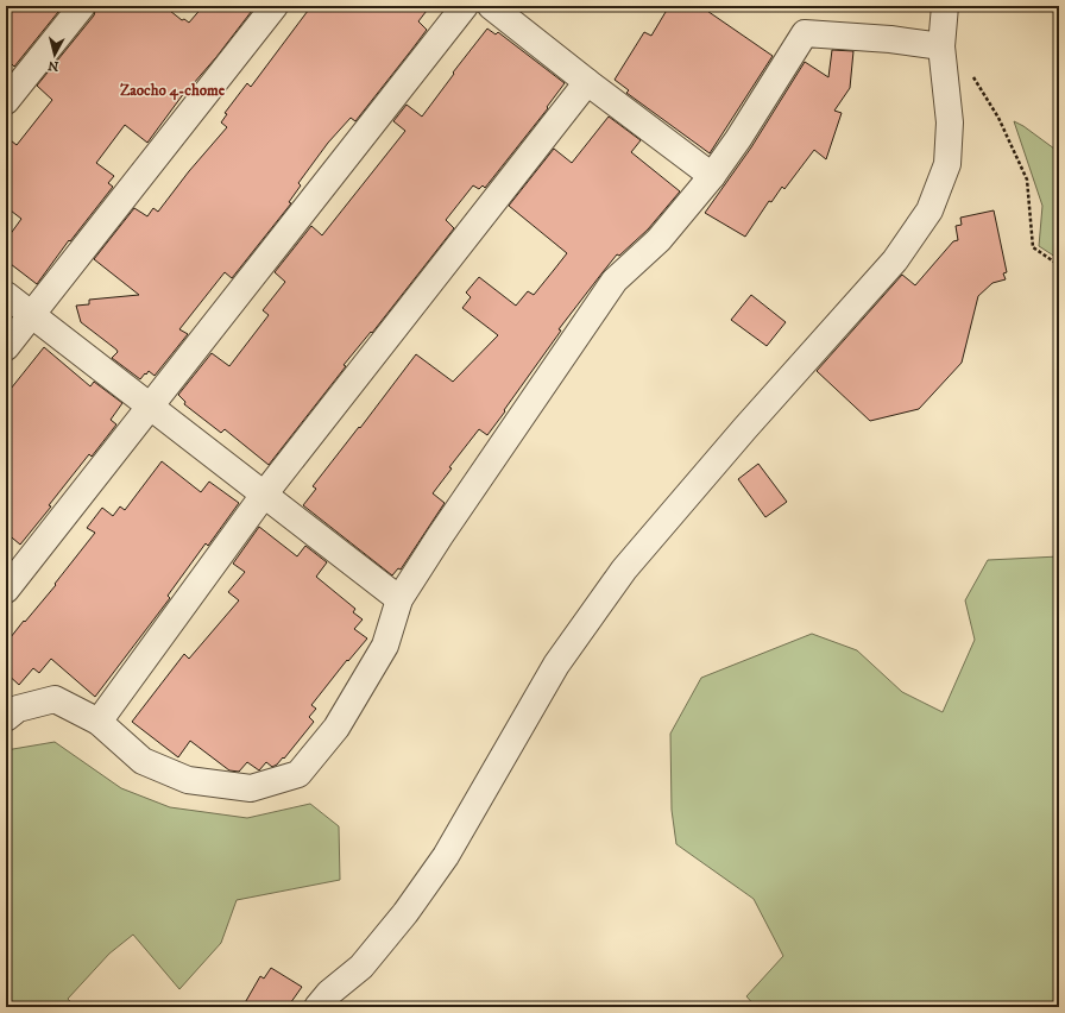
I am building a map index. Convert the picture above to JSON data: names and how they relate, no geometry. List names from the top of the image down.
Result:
{
  "districts": ["Zaocho 4-chome"],
  "north": "bottom"
}
